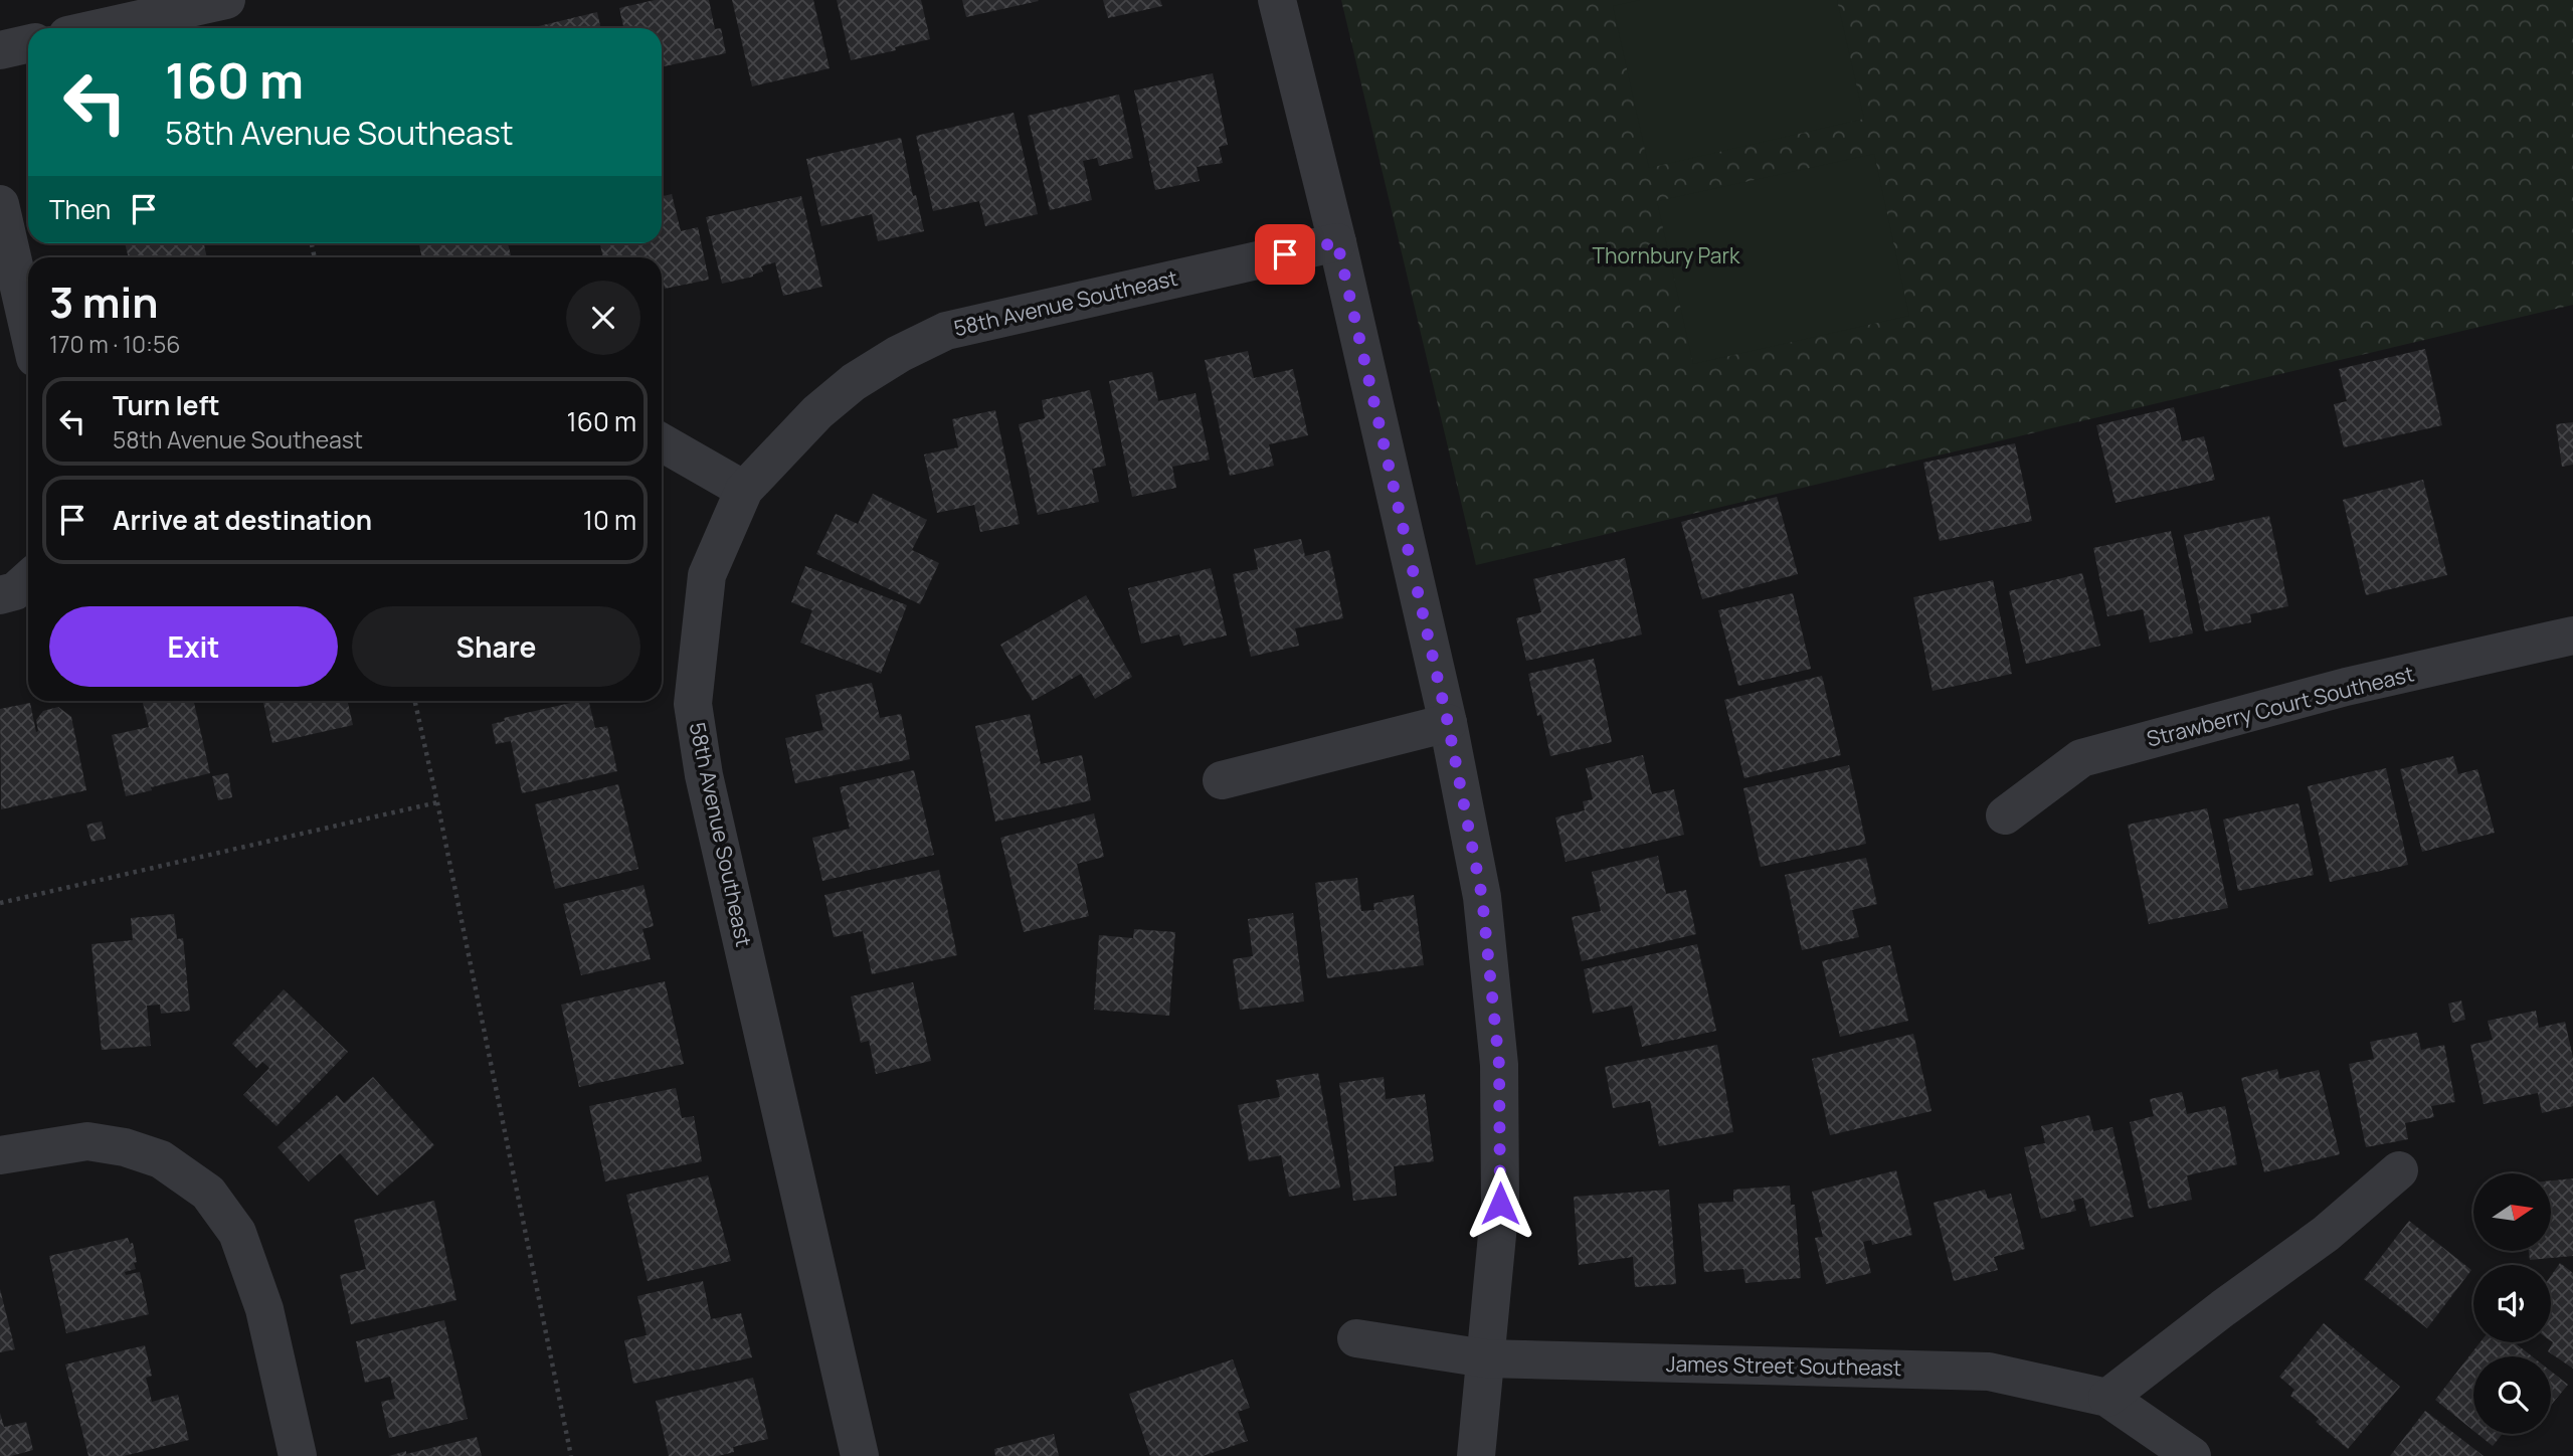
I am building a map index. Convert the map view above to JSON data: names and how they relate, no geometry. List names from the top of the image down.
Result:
{
  "streets": {
    "street": ["58th Avenue Southeast", "Strawberry Court Southeast", "James Street Southeast"]
  },
  "parks": ["Thornbury Park"],
  "north": "right",
  "page": {
    "turn": ["160 m", "58th Avenue Southeast"],
    "then": "Then",
    "heading": ["3 min", "170 m · 10:56"],
    "list": [
      {
        "name": "Turn left",
        "note": "58th Avenue Southeast",
        "value": "160 m"
      },
      {
        "name": "Arrive at destination",
        "value": "10 m"
      }
    ],
    "buttons": ["Exit", "Share"]
  }
}
